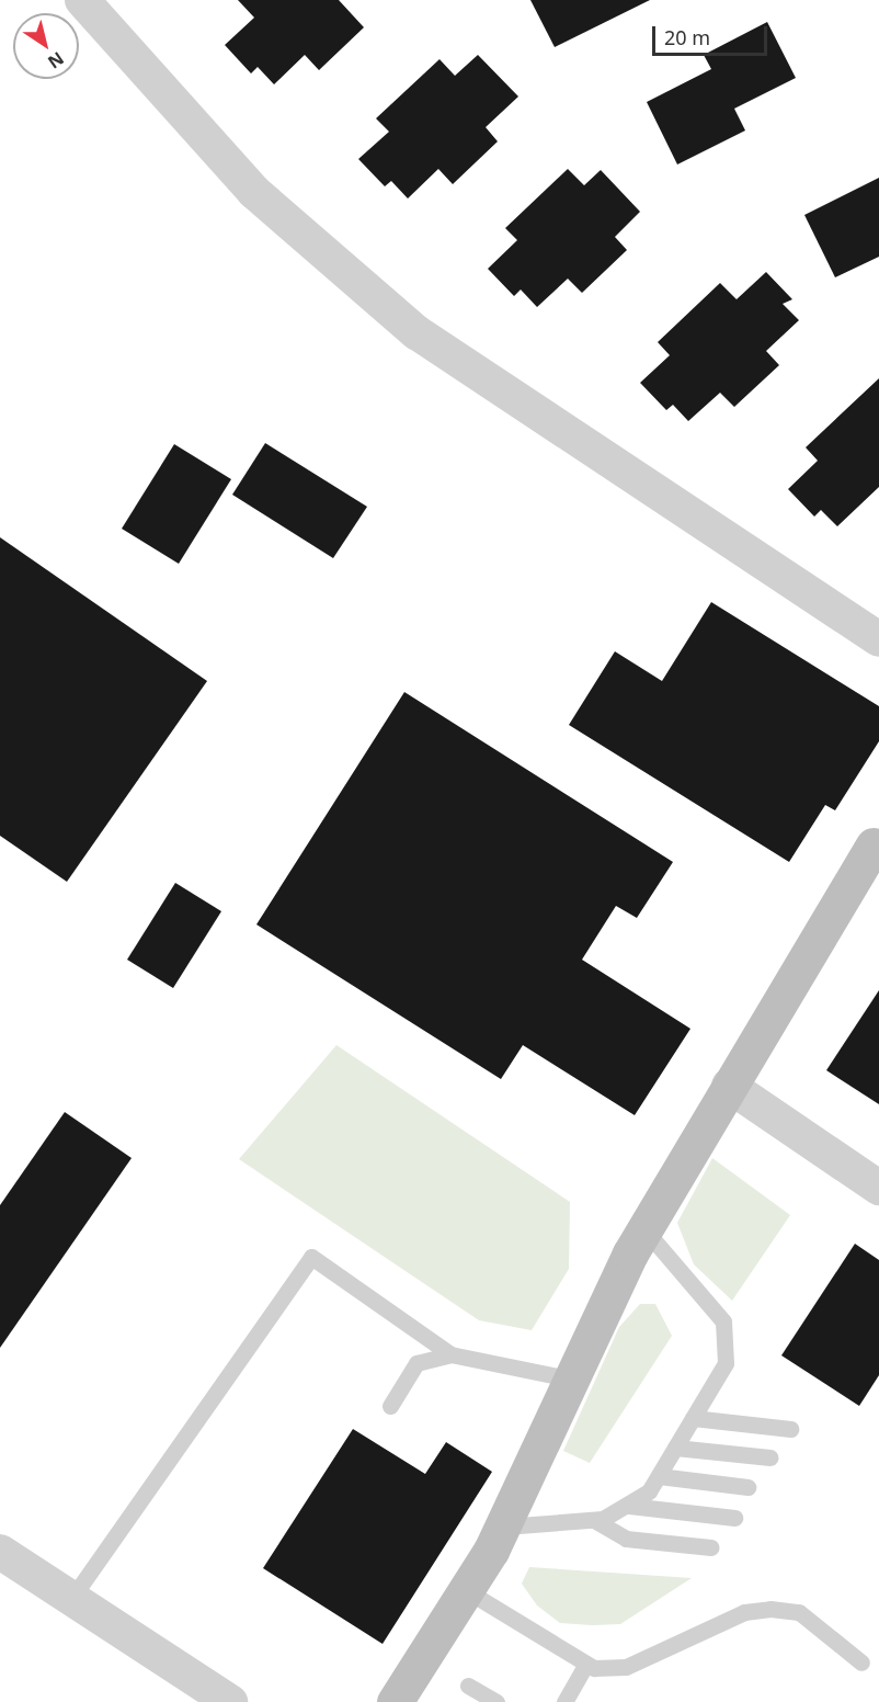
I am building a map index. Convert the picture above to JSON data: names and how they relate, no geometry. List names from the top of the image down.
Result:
{
  "scale_bar": "20 m",
  "north": "bottom right"
}
